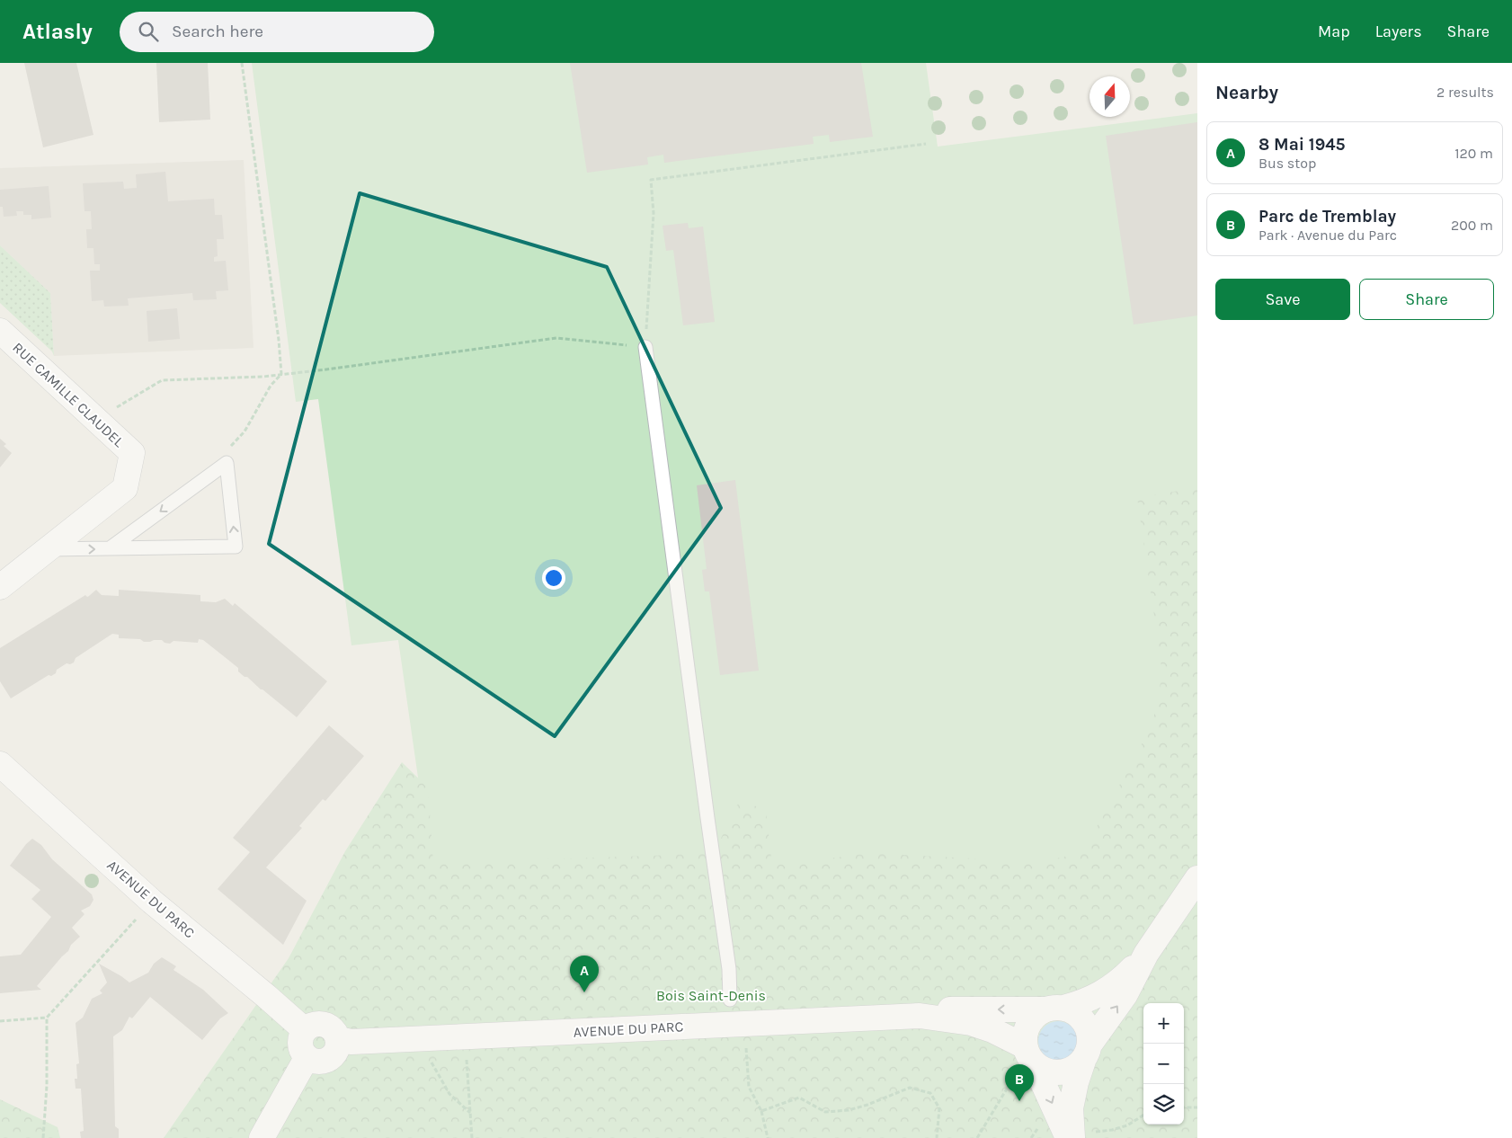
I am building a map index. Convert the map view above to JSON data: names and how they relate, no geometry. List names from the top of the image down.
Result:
{
  "streets": {
    "street": ["RUE CAMILLE CLAUDEL", "AVENUE DU PARC"]
  },
  "parks": ["Bois Saint-Denis"],
  "north": "top",
  "page": {
    "header": "Atlasly",
    "search": "Search here",
    "nav": ["Map", "Layers", "Share"],
    "heading": ["Nearby", "2 results"],
    "list": [
      {
        "mark": "A",
        "name": "8 Mai 1945",
        "note": "Bus stop",
        "value": "120 m"
      },
      {
        "mark": "B",
        "name": "Parc de Tremblay",
        "note": "Park · Avenue du Parc",
        "value": "200 m"
      }
    ],
    "buttons": ["Save", "Share"],
    "pins": ["A", "B"],
    "map_buttons": ["+", "−"]
  }
}
